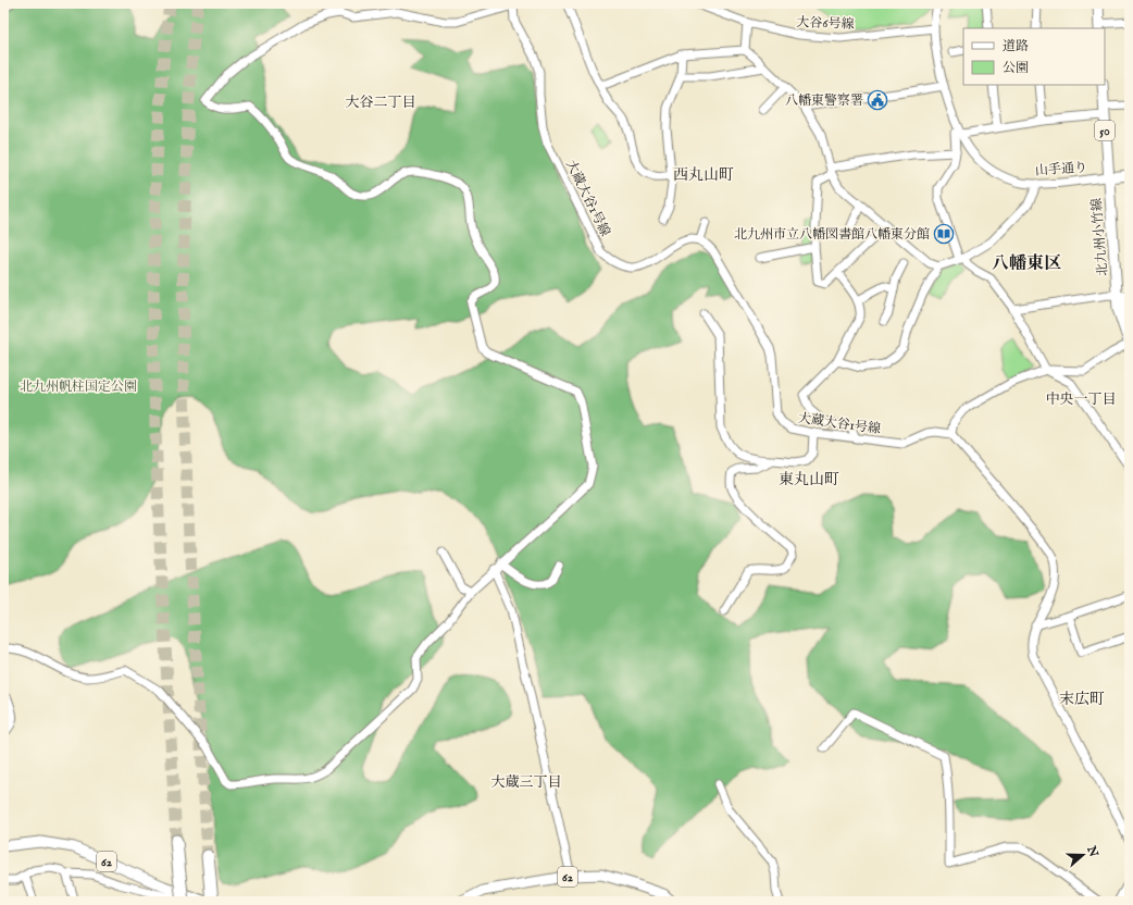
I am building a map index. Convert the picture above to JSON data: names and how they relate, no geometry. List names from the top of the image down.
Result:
{
  "streets": {
    "main road": ["50", "北九州小竹線", "62"],
    "street": ["大谷6号線", "山手通り", "大蔵大谷1号線"]
  },
  "crossings": [
    ["大谷6号線", "山手通り"],
    ["50", "山手通り"],
    ["50", "北九州小竹線"],
    ["山手通り", "北九州小竹線"]
  ],
  "districts": [
    "大谷二丁目",
    "西丸山町",
    "八幡東区",
    "中央一丁目",
    "東丸山町",
    "末広町",
    "大蔵三丁目"
  ],
  "parks": ["北九州帆柱国定公園"],
  "places": {
    "public building": ["八幡東警察署"],
    "library": ["北九州市立八幡図書館八幡東分館"]
  },
  "legend": ["道路", "公園"],
  "north": "right"
}
